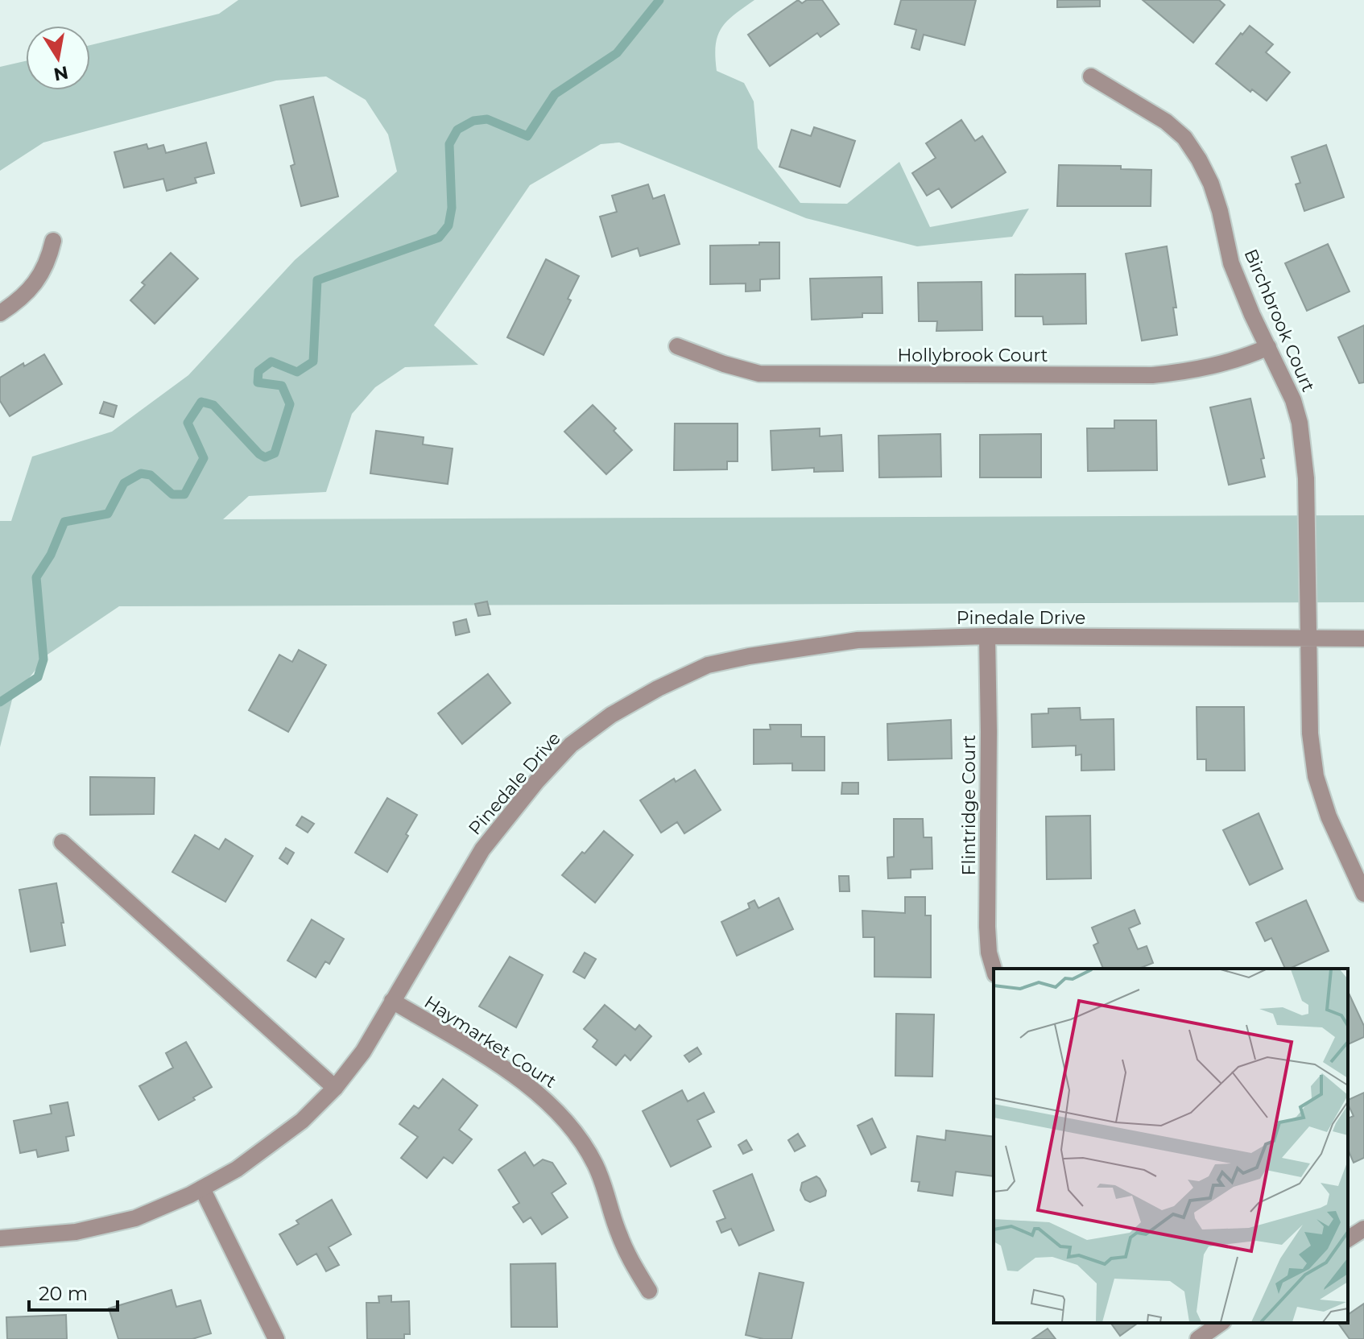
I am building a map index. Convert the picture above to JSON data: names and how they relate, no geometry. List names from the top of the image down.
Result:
{
  "streets": {
    "street": [
      "Birchbrook Court",
      "Hollybrook Court",
      "Pinedale Drive",
      "Flintridge Court",
      "Haymarket Court"
    ]
  },
  "crossings": [
    ["Birchbrook Court", "Hollybrook Court"],
    ["Birchbrook Court", "Pinedale Drive"],
    ["Pinedale Drive", "Flintridge Court"],
    ["Pinedale Drive", "Haymarket Court"]
  ],
  "scale_bar": "20 m",
  "north": "bottom"
}
